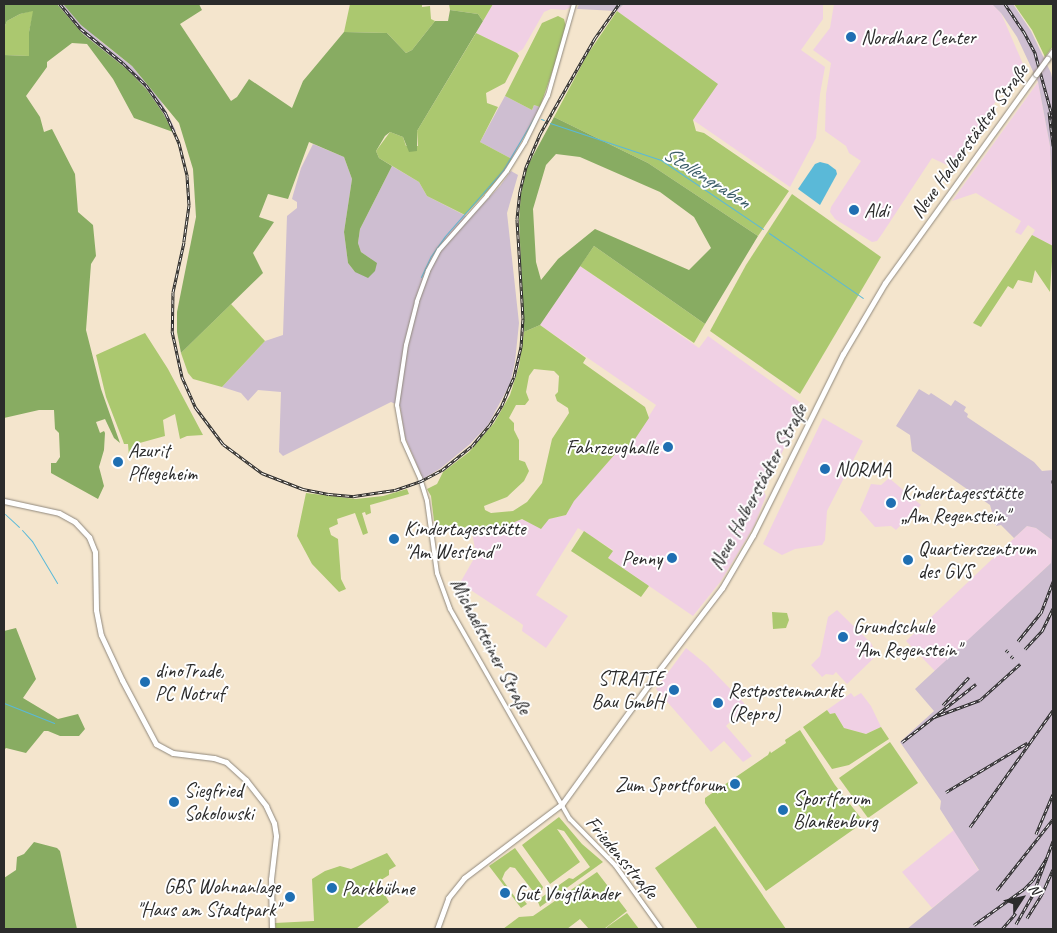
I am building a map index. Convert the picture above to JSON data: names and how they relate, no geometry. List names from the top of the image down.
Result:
{
  "streets": {
    "main road": ["Neue Halberstädter Straße"],
    "street": ["Michaelsteiner Straße", "Friedensstraße"]
  },
  "crossings": [
    ["Neue Halberstädter Straße", "Michaelsteiner Straße"],
    ["Neue Halberstädter Straße", "Friedensstraße"],
    ["Michaelsteiner Straße", "Friedensstraße"]
  ],
  "water": ["Stollengraben"],
  "places": [
    "Nordharz Center",
    "Aldi",
    "Fahrzeughalle",
    "Azurit Pflegeheim",
    "NORMA",
    "Kindertagesstätte „Am Regenstein\"",
    "Kindertagesstätte \"Am Westend\"",
    "Penny",
    "Quartierszentrum des GVS",
    "Grundschule \"Am Regenstein\"",
    "dinoTrade, PC Notruf",
    "STRATIE Bau GmbH",
    "Restpostenmarkt (Repro)",
    "Zum Sportforum",
    "Siegfried Sokolowski",
    "Sportforum Blankenburg",
    "Parkbühne",
    "Gut Voigtländer",
    "GBS Wohnanlage \"Haus am Stadtpark\""
  ],
  "north": "top right"
}
